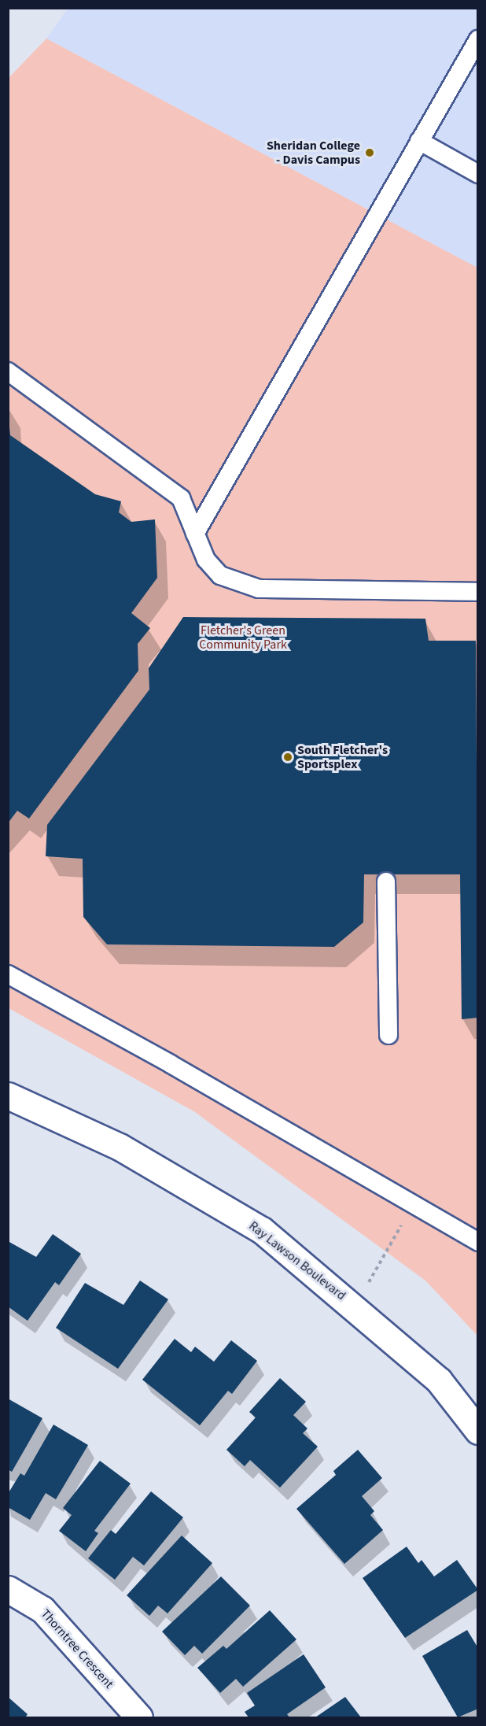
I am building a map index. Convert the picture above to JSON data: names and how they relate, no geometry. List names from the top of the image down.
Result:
{
  "streets": {
    "street": ["Ray Lawson Boulevard", "Thorntree Crescent"]
  },
  "parks": ["Fletcher's Green Community Park"],
  "places": ["Sheridan College - Davis Campus", "South Fletcher's Sportsplex"]
}
